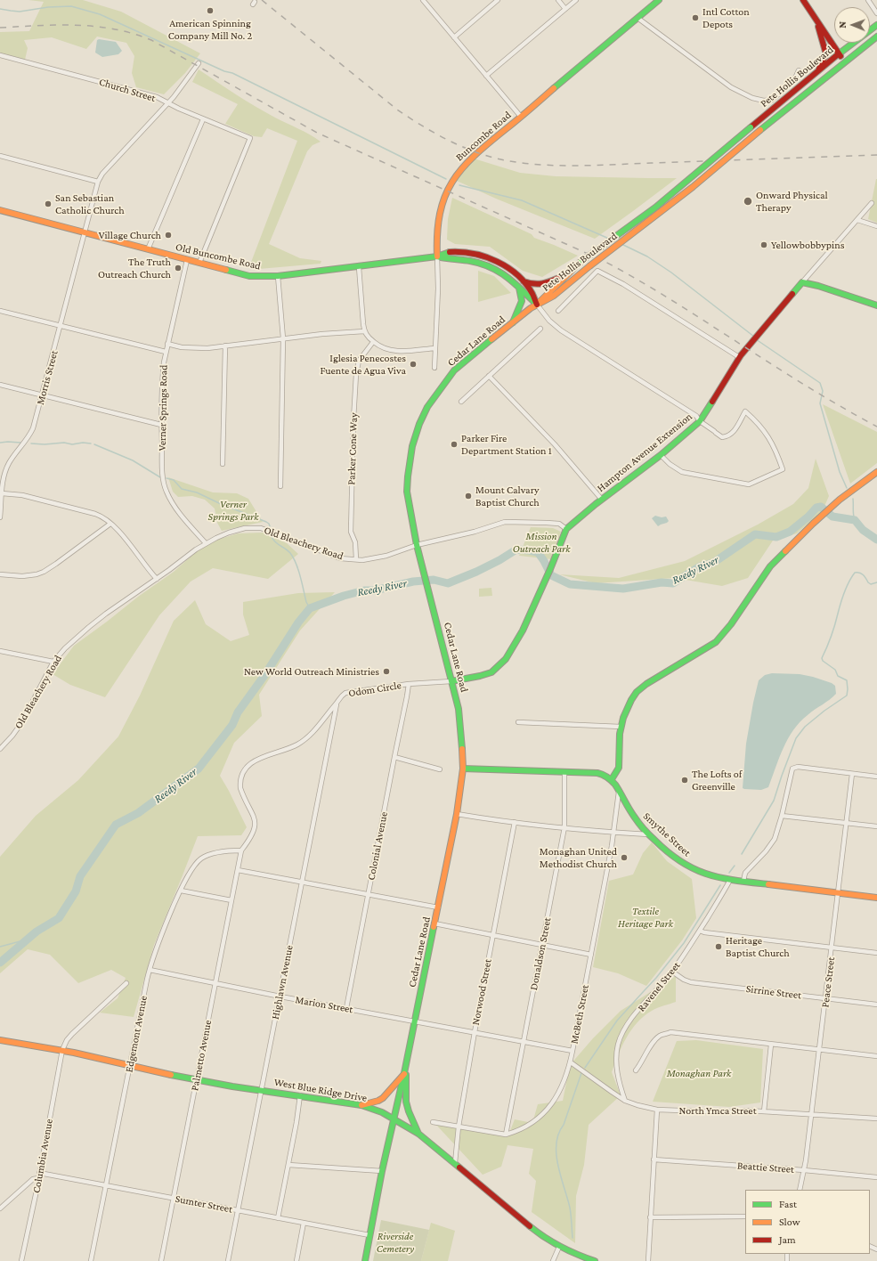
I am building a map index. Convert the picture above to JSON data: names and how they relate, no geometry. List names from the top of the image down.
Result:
{
  "streets": {
    "main road": [
      "Pete Hollis Boulevard",
      "Buncombe Road",
      "Old Buncombe Road",
      "Cedar Lane Road",
      "Hampton Avenue Extension",
      "Smythe Street",
      "West Blue Ridge Drive"
    ],
    "street": [
      "Church Street",
      "Morris Street",
      "Verner Springs Road",
      "Parker Cone Way",
      "Old Bleachery Road",
      "Odom Circle",
      "Colonial Avenue",
      "Donaldson Street",
      "Highlawn Avenue",
      "Peace Street",
      "Ravenel Street",
      "Norwood Street",
      "Sirrine Street",
      "Marion Street",
      "McBeth Street",
      "Edgemont Avenue",
      "Palmetto Avenue",
      "North Ymca Street",
      "Columbia Avenue",
      "Beattie Street",
      "Sumter Street"
    ]
  },
  "crossings": [
    ["Pete Hollis Boulevard", "Old Buncombe Road"],
    ["Pete Hollis Boulevard", "Cedar Lane Road"],
    ["Church Street", "Old Buncombe Road"],
    ["Buncombe Road", "Old Buncombe Road"],
    ["Old Buncombe Road", "Cedar Lane Road"],
    ["Old Buncombe Road", "Morris Street"],
    ["Old Buncombe Road", "Verner Springs Road"],
    ["Cedar Lane Road", "Hampton Avenue Extension"],
    ["Cedar Lane Road", "Old Bleachery Road"],
    ["Cedar Lane Road", "Odom Circle"],
    ["Cedar Lane Road", "Marion Street"],
    ["Cedar Lane Road", "West Blue Ridge Drive"],
    ["Cedar Lane Road", "Sumter Street"],
    ["Verner Springs Road", "Old Bleachery Road"],
    ["Parker Cone Way", "Old Bleachery Road"],
    ["Hampton Avenue Extension", "Old Bleachery Road"],
    ["Hampton Avenue Extension", "Odom Circle"],
    ["Odom Circle", "Colonial Avenue"],
    ["Odom Circle", "Highlawn Avenue"],
    ["Odom Circle", "Edgemont Avenue"],
    ["Odom Circle", "Palmetto Avenue"],
    ["Smythe Street", "Peace Street"],
    ["Smythe Street", "Ravenel Street"],
    ["Smythe Street", "McBeth Street"],
    ["Colonial Avenue", "Marion Street"],
    ["Donaldson Street", "Marion Street"],
    ["Donaldson Street", "McBeth Street"],
    ["Highlawn Avenue", "Marion Street"],
    ["Highlawn Avenue", "West Blue Ridge Drive"],
    ["Highlawn Avenue", "Sumter Street"],
    ["Peace Street", "Sirrine Street"],
    ["Peace Street", "North Ymca Street"],
    ["Peace Street", "Beattie Street"],
    ["Ravenel Street", "Sirrine Street"],
    ["Ravenel Street", "North Ymca Street"],
    ["Norwood Street", "Marion Street"],
    ["Norwood Street", "West Blue Ridge Drive"],
    ["Marion Street", "McBeth Street"],
    ["Marion Street", "Edgemont Avenue"],
    ["Marion Street", "Palmetto Avenue"],
    ["McBeth Street", "North Ymca Street"],
    ["Edgemont Avenue", "Palmetto Avenue"],
    ["Edgemont Avenue", "West Blue Ridge Drive"],
    ["Edgemont Avenue", "Sumter Street"],
    ["Palmetto Avenue", "West Blue Ridge Drive"],
    ["Palmetto Avenue", "Sumter Street"],
    ["West Blue Ridge Drive", "Columbia Avenue"],
    ["Columbia Avenue", "Sumter Street"]
  ],
  "water": ["Reedy River"],
  "parks": [
    "Verner Springs Park",
    "Mission Outreach Park",
    "Textile Heritage Park",
    "Monaghan Park",
    "Riverside Cemetery"
  ],
  "places": [
    "American Spinning Company Mill No. 2",
    "Intl Cotton Depots",
    "Onward Physical Therapy",
    "San Sebastian Catholic Church",
    "Village Church",
    "Yellowbobbypins",
    "The Truth Outreach Church",
    "Iglesia Penecostes Fuente de Agua Viva",
    "Parker Fire Department Station 1",
    "Mount Calvary Baptist Church",
    "New World Outreach Ministries",
    "The Lofts of Greenville",
    "Monaghan United Methodist Church",
    "Heritage Baptist Church"
  ],
  "legend": ["Fast", "Slow", "Jam"],
  "north": "left"
}
